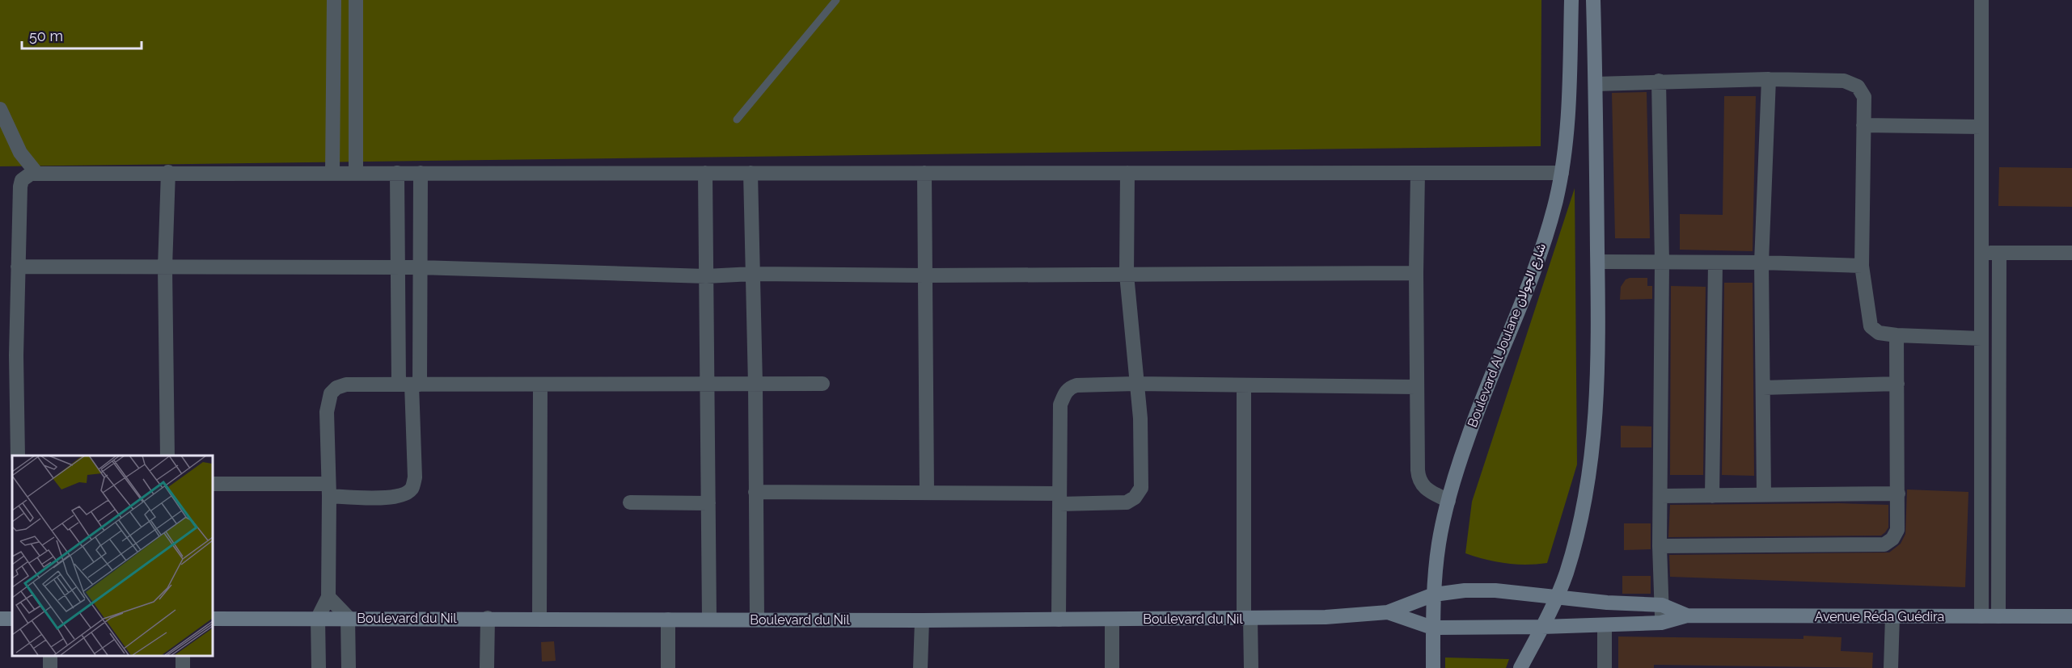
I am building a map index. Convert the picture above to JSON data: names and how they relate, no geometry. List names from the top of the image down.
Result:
{
  "streets": {
    "street": ["Boulevard Al Joulane شارع الجولان", "Avenue Réda Guédira", "Boulevard du Nil"]
  },
  "crossings": [
    ["Boulevard Al Joulane شارع الجولان", "Avenue Réda Guédira"],
    ["Boulevard Al Joulane شارع الجولان", "Boulevard du Nil"],
    ["Avenue Réda Guédira", "Boulevard du Nil"]
  ],
  "scale_bar": "50 m"
}
